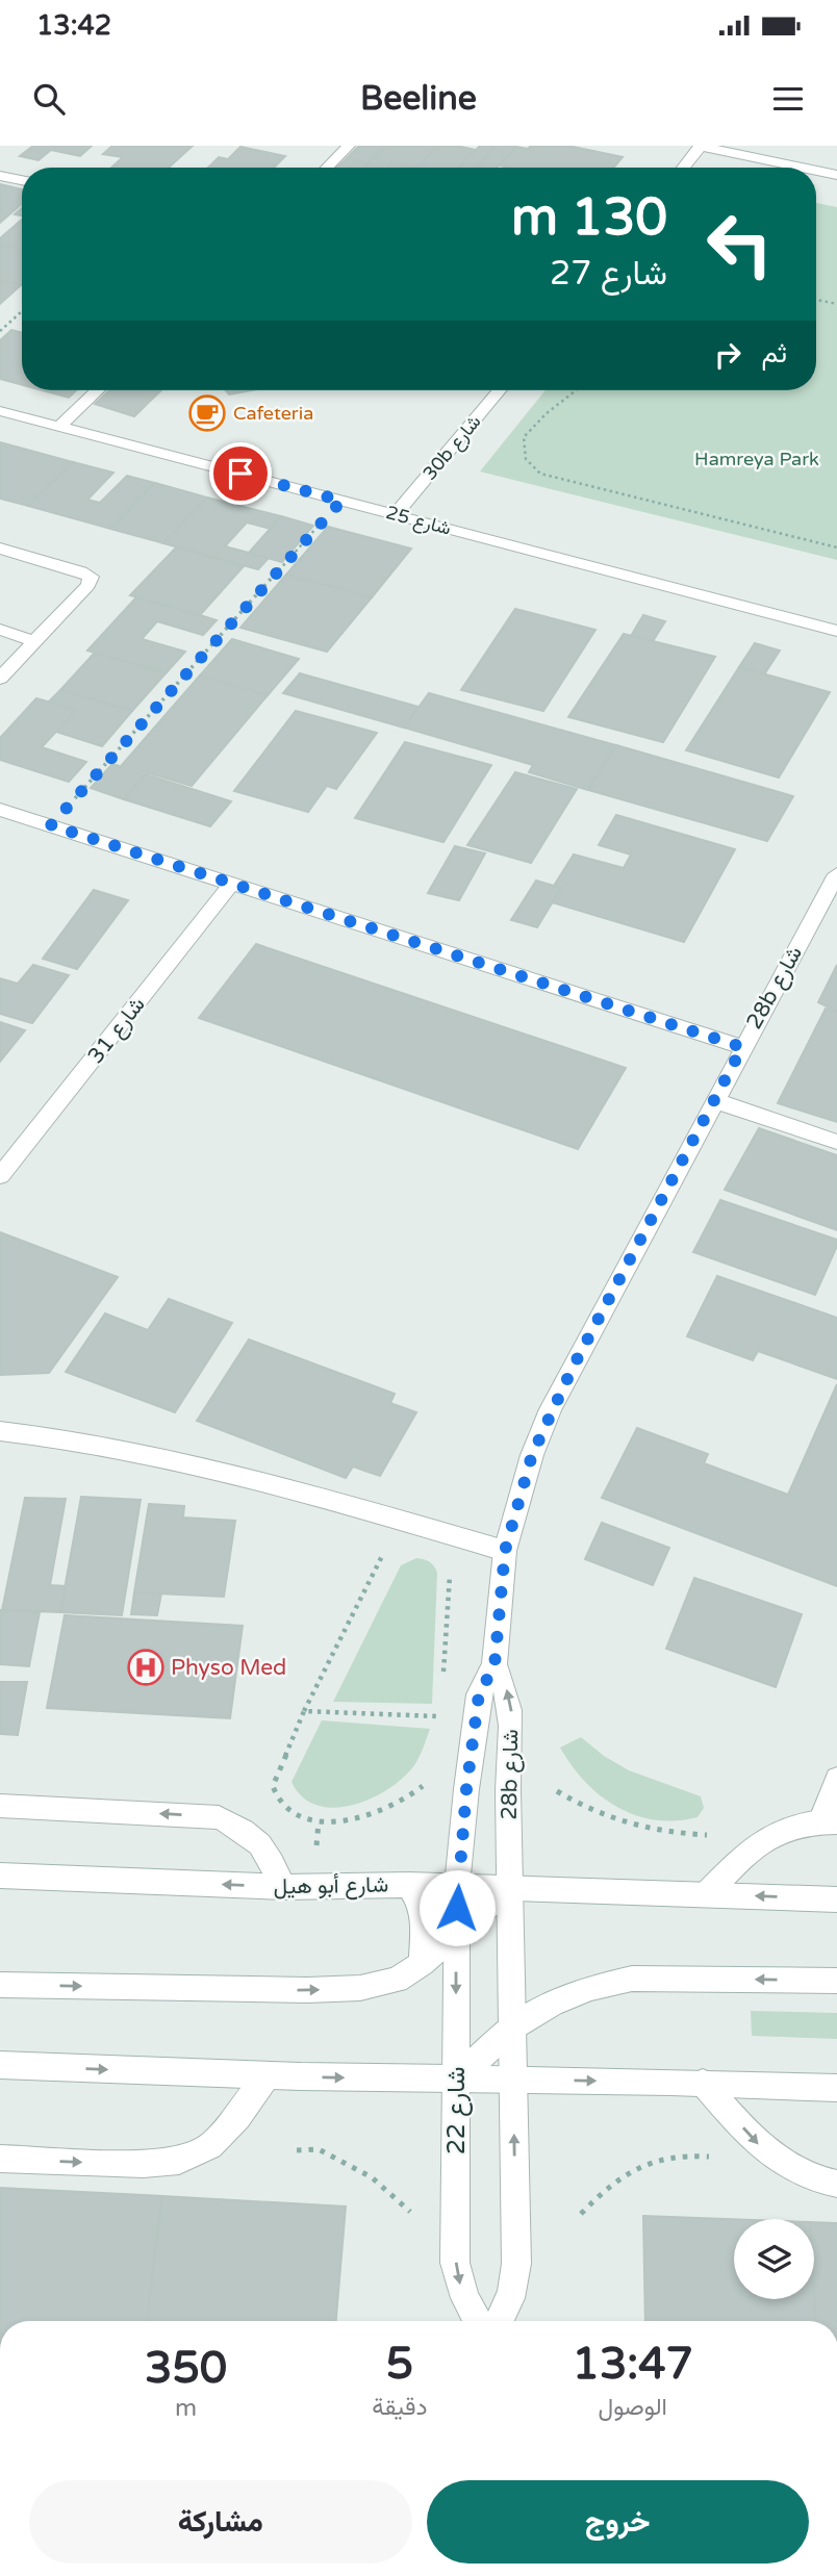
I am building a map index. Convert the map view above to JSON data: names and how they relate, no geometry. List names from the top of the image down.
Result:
{
  "streets": {
    "street": [
      "30b شارع",
      "شارع 25",
      "28b شارع",
      "شارع 31",
      "شارع أبو هيل",
      "شارع 22"
    ]
  },
  "crossings": [
    ["30b شارع", "شارع 25"],
    ["28b شارع", "شارع أبو هيل"],
    ["28b شارع", "شارع 22"],
    ["شارع أبو هيل", "شارع 22"]
  ],
  "parks": ["Hamreya Park"],
  "places": {
    "cafe": ["Cafeteria"],
    "hospital": ["Physo Med"]
  },
  "page": {
    "status": "13:42",
    "header": "Beeline",
    "turn": ["130 m", "شارع 27"],
    "then": "ثم",
    "eta": [
      "13:47",
      "الوصول",
      "5",
      "دقيقة",
      "350",
      "m"
    ],
    "buttons": ["خروج", "مشاركة"]
  }
}
